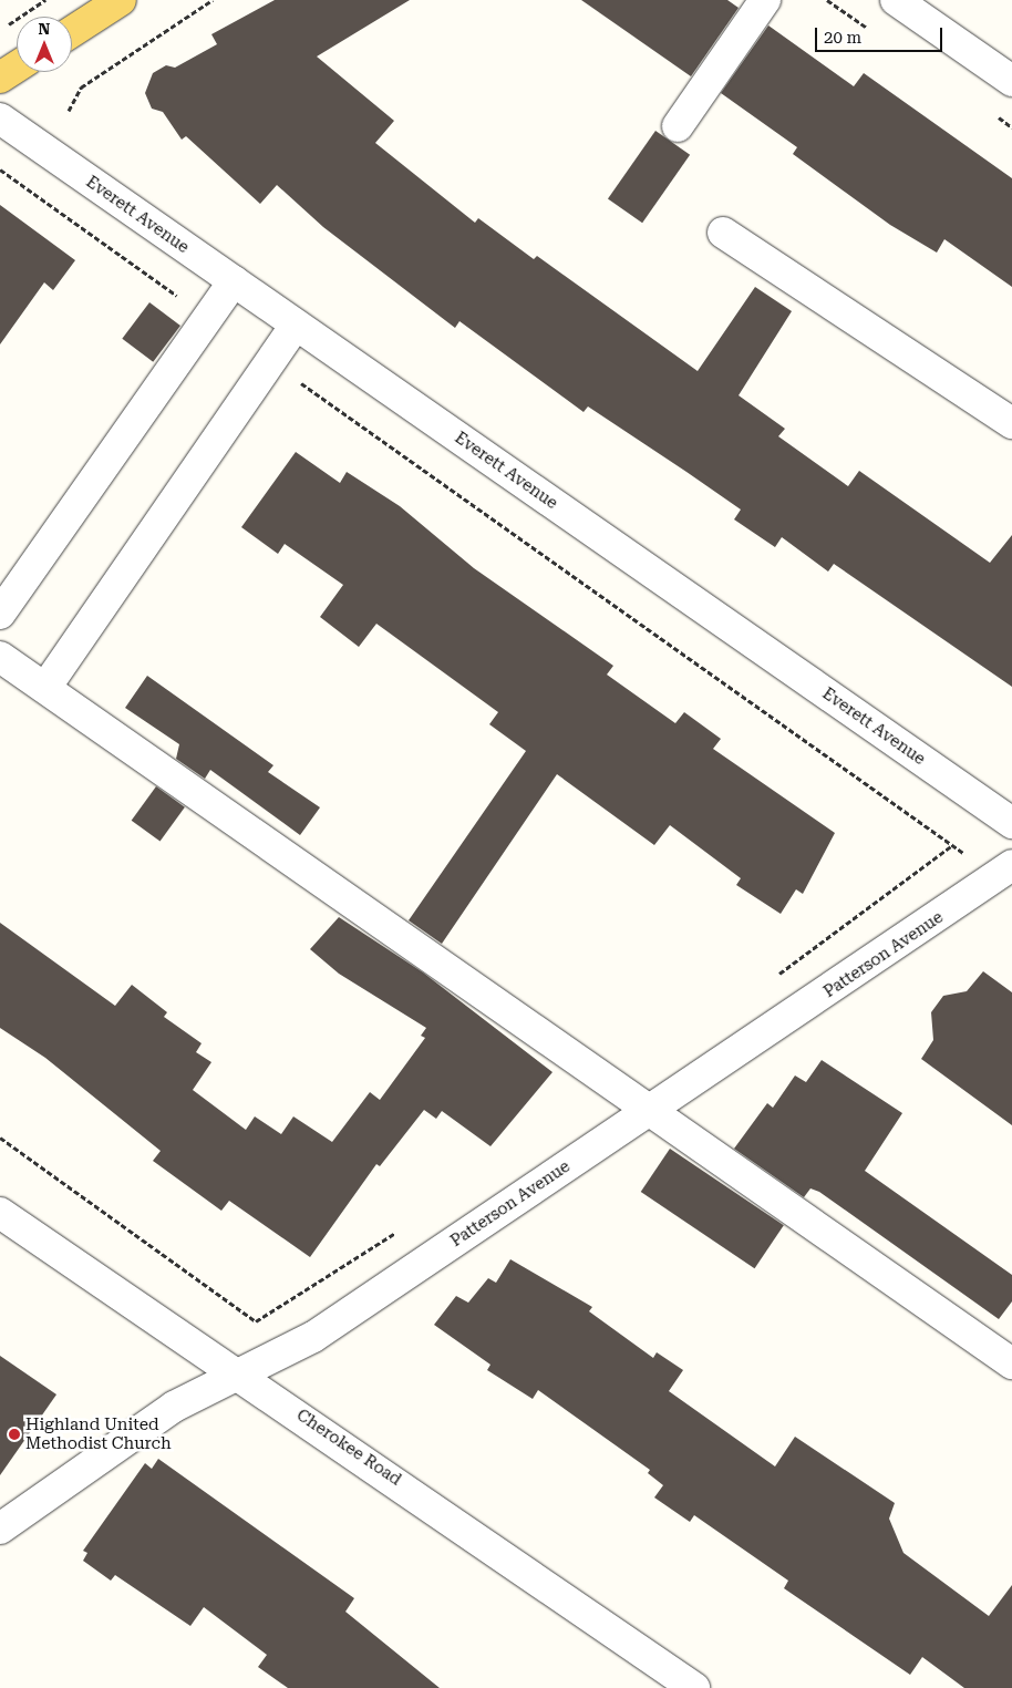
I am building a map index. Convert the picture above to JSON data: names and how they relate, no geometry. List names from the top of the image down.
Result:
{
  "streets": {
    "street": ["Everett Avenue", "Patterson Avenue", "Cherokee Road"]
  },
  "crossings": [
    ["Patterson Avenue", "Cherokee Road"]
  ],
  "places": ["Highland United Methodist Church"],
  "scale_bar": "20 m",
  "north": "top"
}
